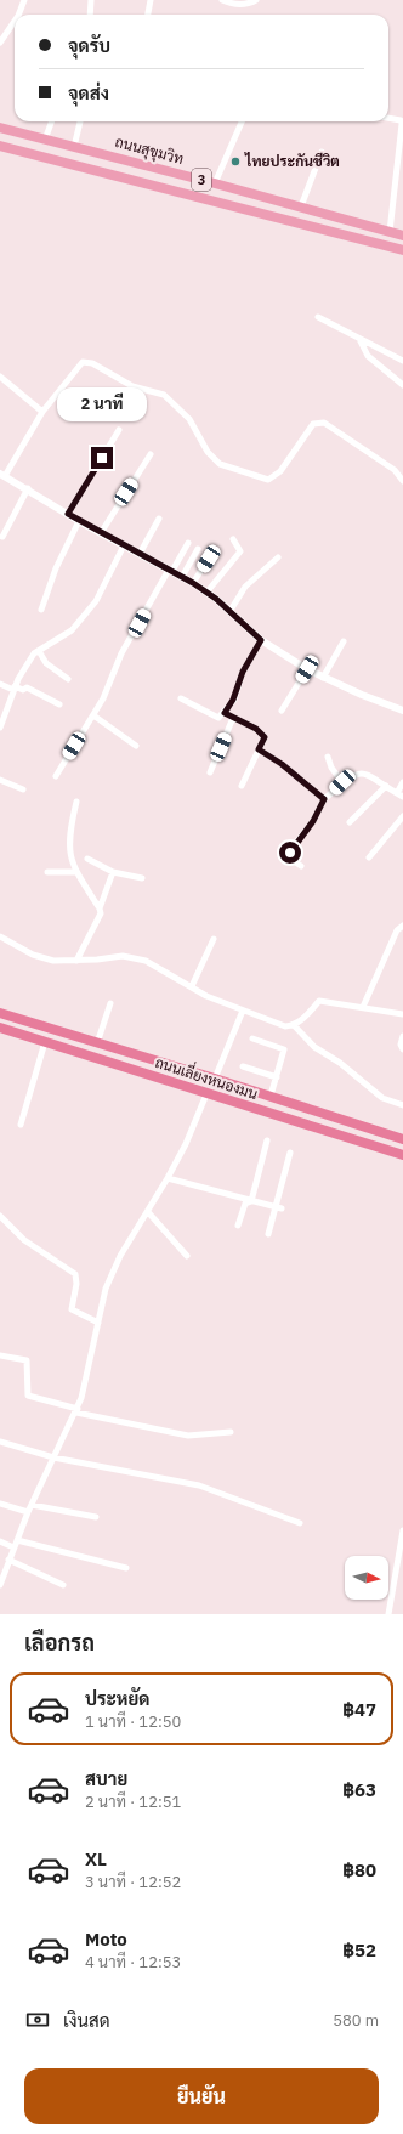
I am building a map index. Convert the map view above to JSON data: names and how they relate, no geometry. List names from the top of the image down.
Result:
{
  "streets": {
    "highway": ["ถนนเลี่ยงหนองมน"],
    "main road": ["ถนนสุขุมวิท", "3"]
  },
  "places": ["ไทยประกันชีวิต"],
  "north": "right",
  "page": {
    "banner": ["จุดรับ", "จุดส่ง"],
    "bubble": "2 นาที",
    "heading": "เลือกรถ",
    "list": [
      {
        "name": "ประหยัด",
        "note": "1 นาที · 12:50",
        "value": "฿47"
      },
      {
        "name": "สบาย",
        "note": "2 นาที · 12:51",
        "value": "฿63"
      },
      {
        "name": "XL",
        "note": "3 นาที · 12:52",
        "value": "฿80"
      },
      {
        "name": "Moto",
        "note": "4 นาที · 12:53",
        "value": "฿52"
      }
    ],
    "pay": ["เงินสด", "580 m"],
    "buttons": "ยืนยัน"
  }
}
